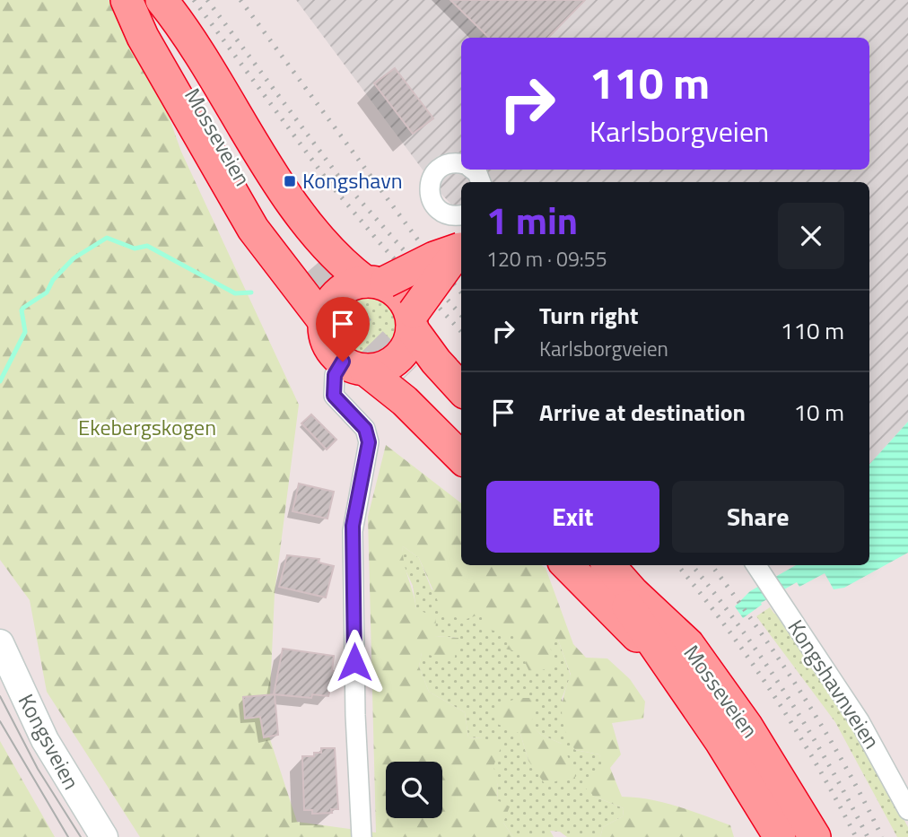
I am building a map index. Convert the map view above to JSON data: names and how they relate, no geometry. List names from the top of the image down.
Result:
{
  "streets": {
    "highway": ["Mosseveien"],
    "main road": ["Kongsveien"],
    "street": ["Kongshavnveien"]
  },
  "parks": ["Ekebergskogen"],
  "places": {
    "transit": ["Kongshavn"]
  },
  "page": {
    "turn": ["110 m", "Karlsborgveien"],
    "heading": ["1 min", "120 m · 09:55"],
    "list": [
      {
        "name": "Turn right",
        "note": "Karlsborgveien",
        "value": "110 m"
      },
      {
        "name": "Arrive at destination",
        "value": "10 m"
      }
    ],
    "buttons": ["Exit", "Share"]
  }
}
